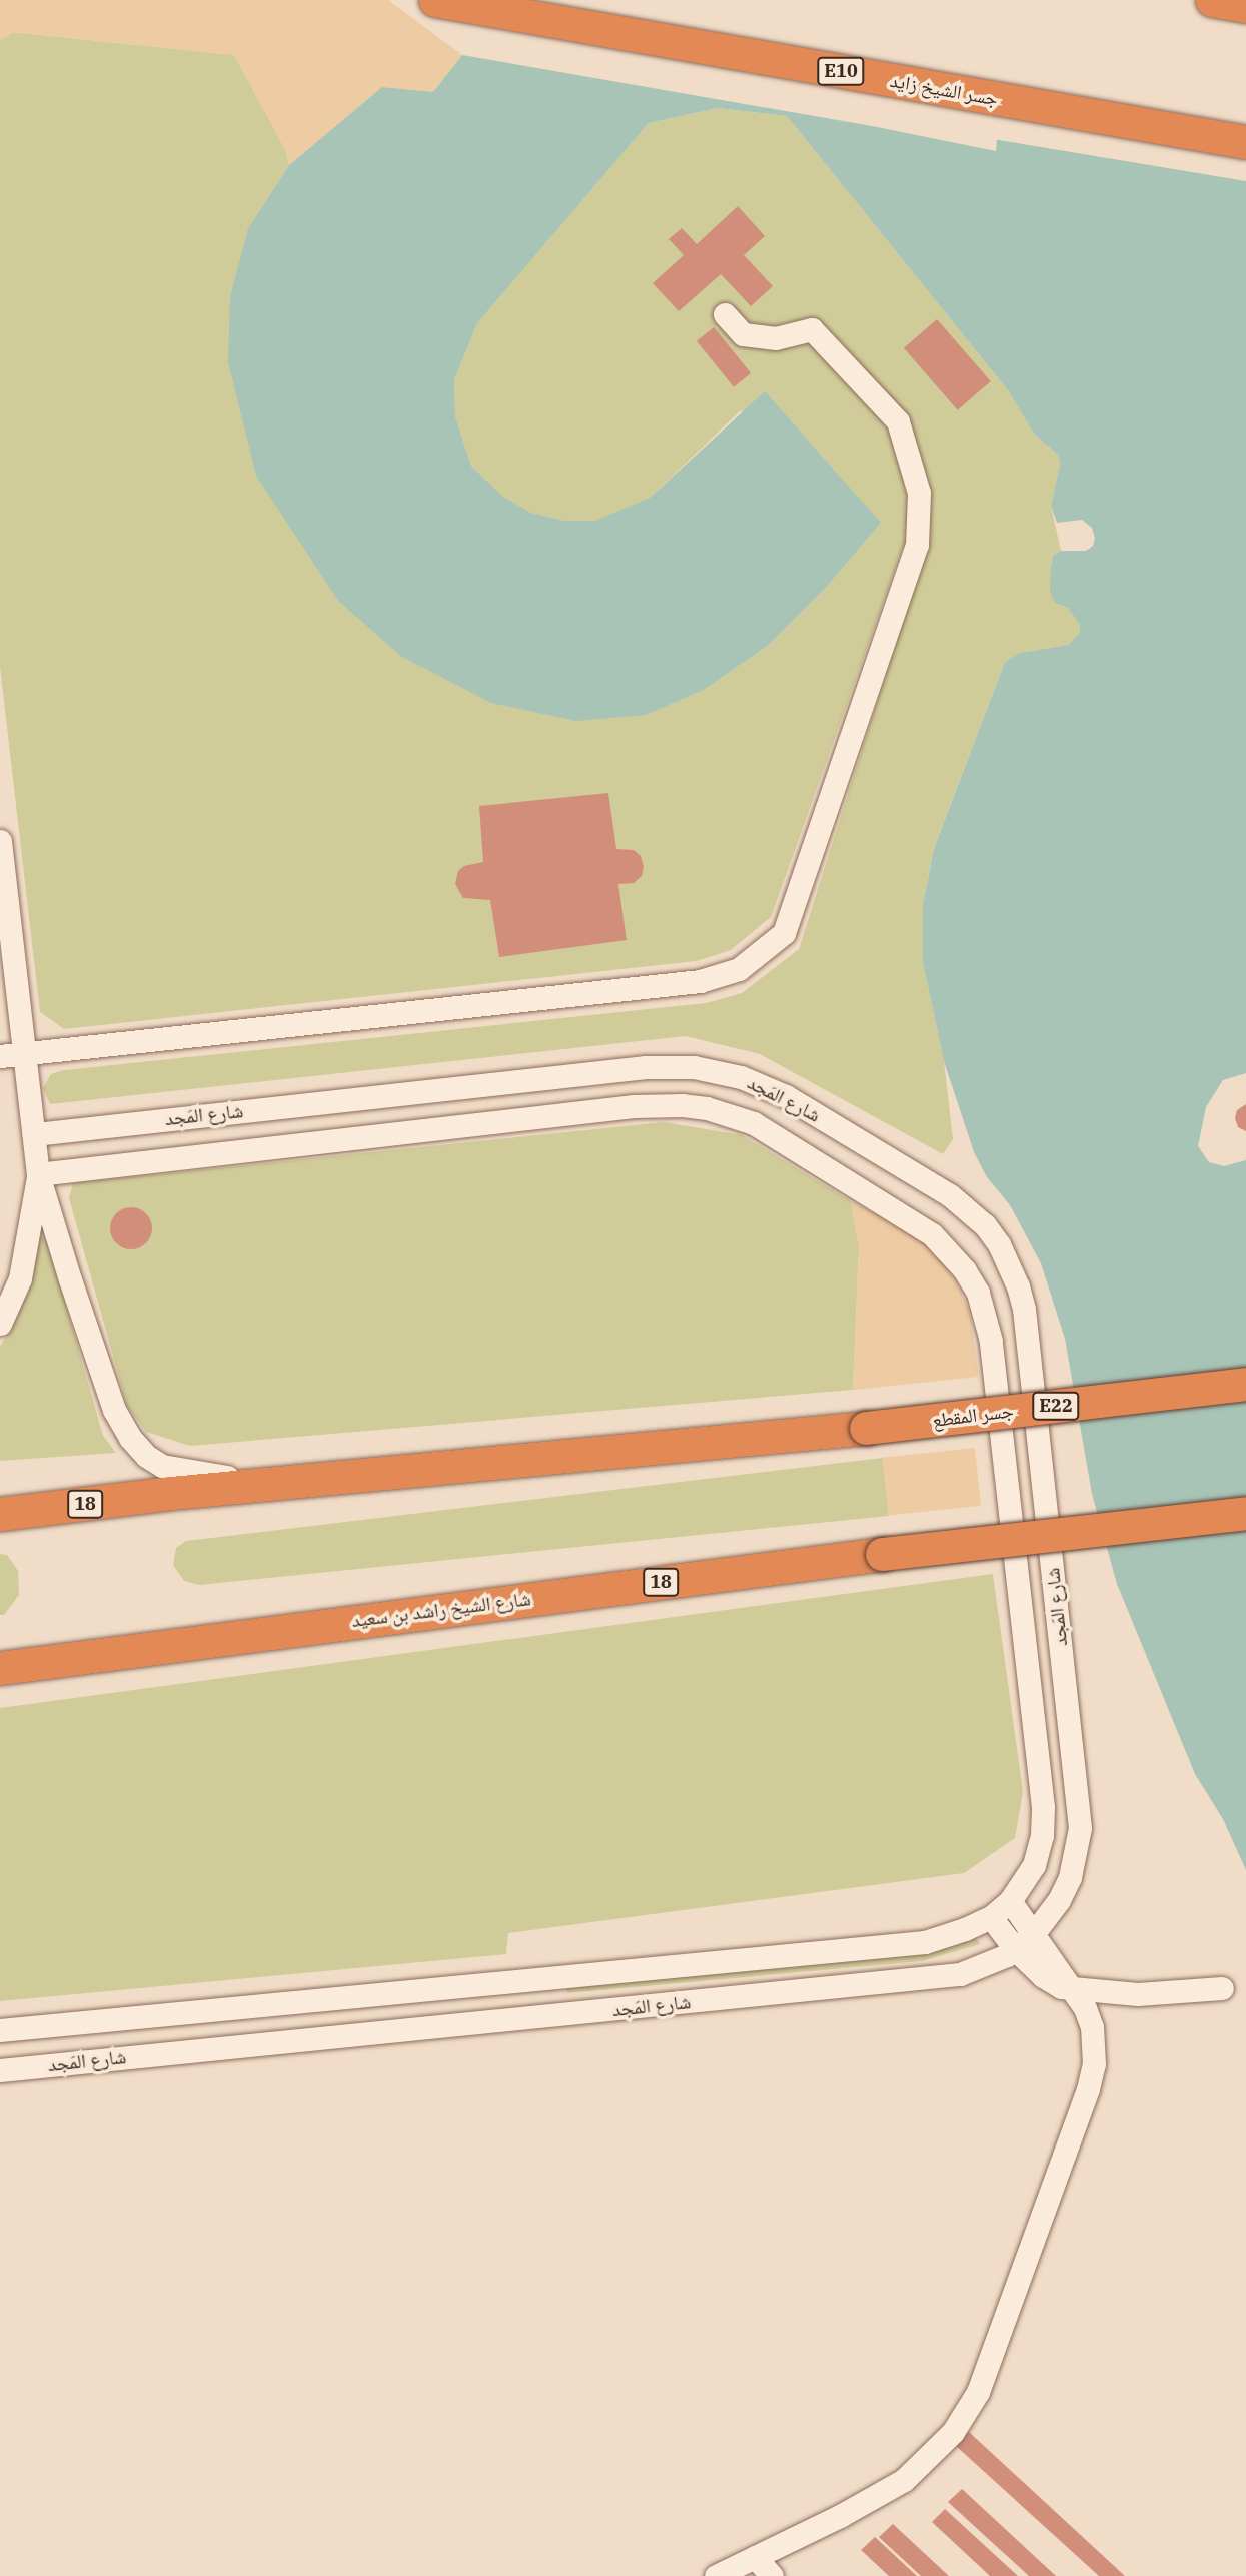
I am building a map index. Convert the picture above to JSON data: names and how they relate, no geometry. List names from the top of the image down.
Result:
{
  "streets": {
    "highway": [
      "E10",
      "جسر الشيخ زايد",
      "E22",
      "جسر المقطع",
      "18",
      "شارع الشيخ راشد بن سعيد"
    ],
    "street": ["شارع المَجد"]
  },
  "crossings": [
    ["جسر المقطع", "18"]
  ]
}
